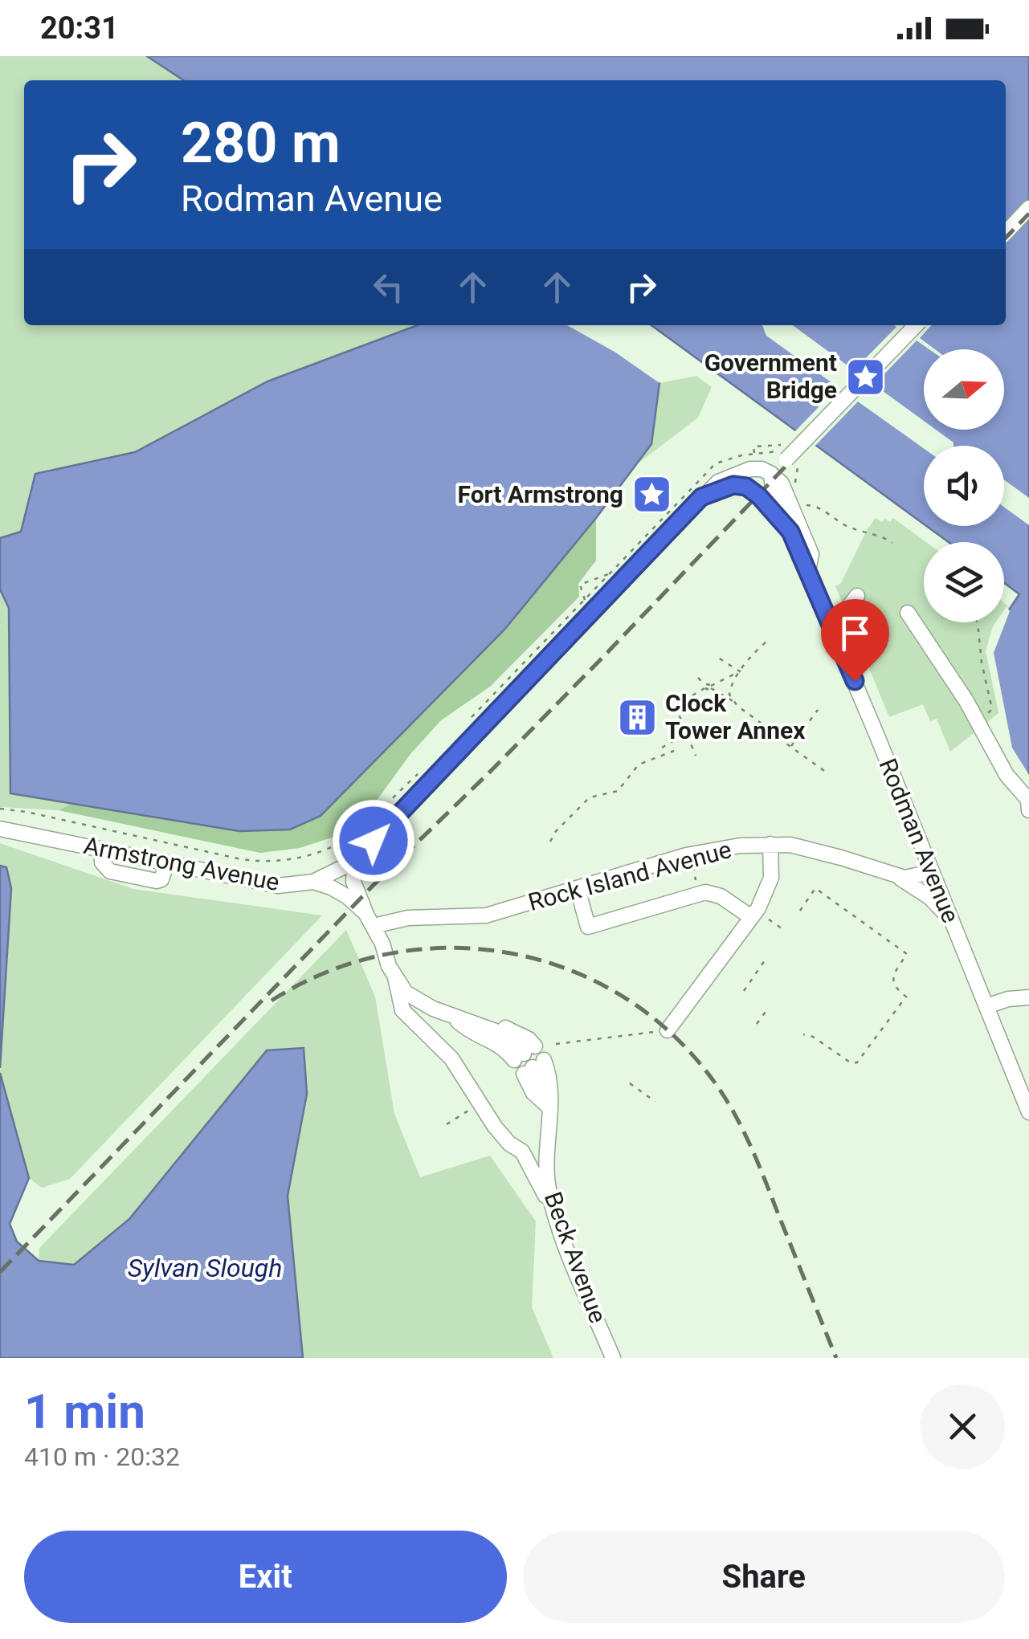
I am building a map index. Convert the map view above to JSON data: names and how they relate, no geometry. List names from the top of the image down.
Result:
{
  "streets": {
    "street": [
      "Rodman Avenue",
      "Armstrong Avenue",
      "Rock Island Avenue",
      "Beck Avenue"
    ]
  },
  "crossings": [
    ["Rodman Avenue", "Armstrong Avenue"],
    ["Rodman Avenue", "Rock Island Avenue"]
  ],
  "water": ["Sylvan Slough"],
  "places": {
    "place": ["Government Bridge", "Fort Armstrong"],
    "building": ["Clock Tower Annex"]
  },
  "north": "right",
  "page": {
    "status": "20:31",
    "turn": ["280 m", "Rodman Avenue"],
    "heading": ["1 min", "410 m · 20:32"],
    "buttons": ["Exit", "Share"]
  }
}
